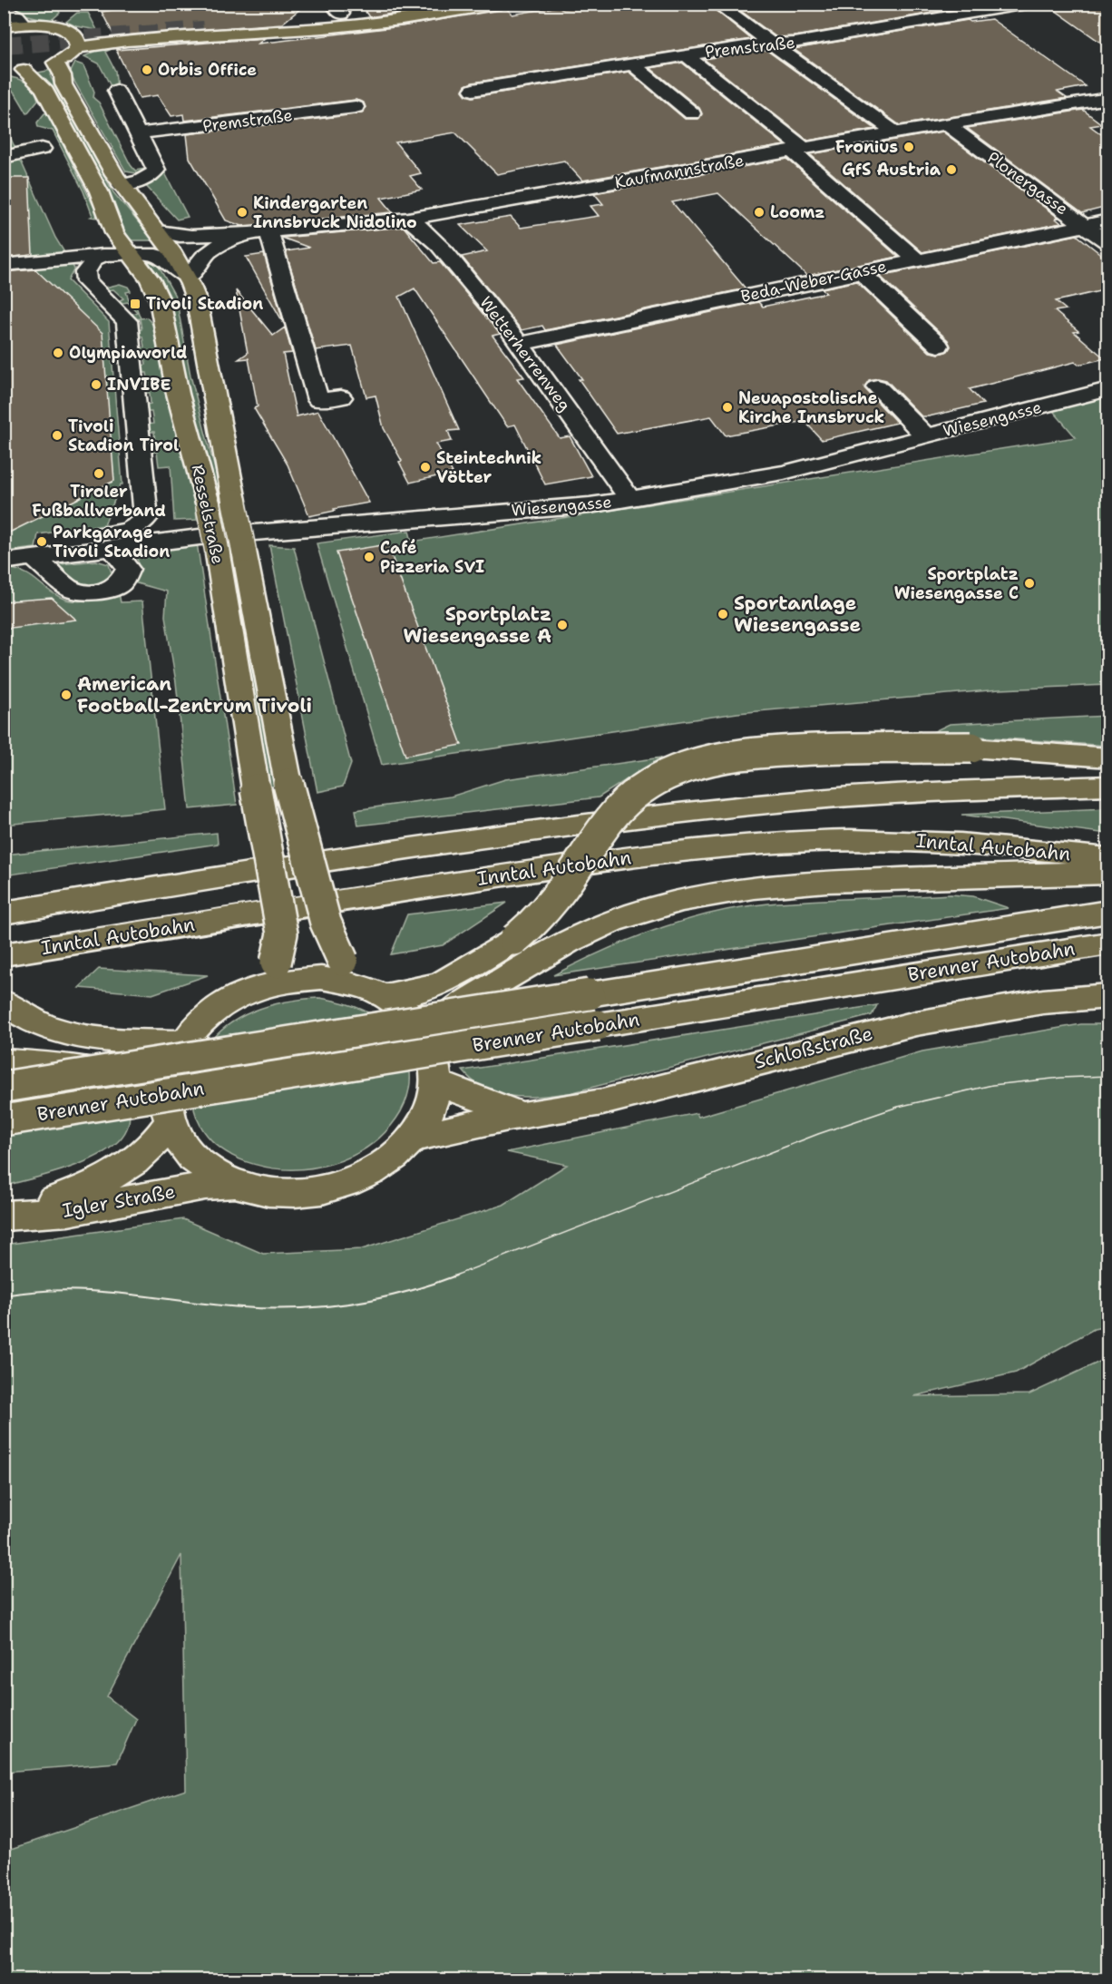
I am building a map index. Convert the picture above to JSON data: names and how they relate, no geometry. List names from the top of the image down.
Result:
{
  "streets": {
    "main road": [
      "Resselstraße",
      "Inntal Autobahn",
      "Brenner Autobahn",
      "Schloßstraße",
      "Igler Straße"
    ],
    "street": [
      "Premstraße",
      "Kaufmannstraße",
      "Plonergasse",
      "Beda-Weber-Gasse",
      "Wetterherrenweg",
      "Wiesengasse"
    ]
  },
  "crossings": [
    ["Kaufmannstraße", "Plonergasse"],
    ["Kaufmannstraße", "Wetterherrenweg"],
    ["Plonergasse", "Beda-Weber-Gasse"],
    ["Beda-Weber-Gasse", "Wetterherrenweg"],
    ["Wetterherrenweg", "Wiesengasse"],
    ["Wiesengasse", "Resselstraße"]
  ],
  "places": {
    "other": [
      "Orbis Office",
      "Fronius",
      "GfS Austria",
      "Kindergarten Innsbruck Nidolino",
      "Loomz",
      "Olympiaworld",
      "INVIBE",
      "Neuapostolische Kirche Innsbruck",
      "Tivoli Stadion Tirol",
      "Steintechnik Vötter",
      "Tiroler Fußballverband",
      "Parkgarage Tivoli Stadion",
      "Café Pizzeria SVI",
      "Sportplatz Wiesengasse C",
      "Sportanlage Wiesengasse",
      "Sportplatz Wiesengasse A",
      "American Football-Zentrum Tivoli"
    ],
    "transit": ["Tivoli Stadion"]
  }
}
